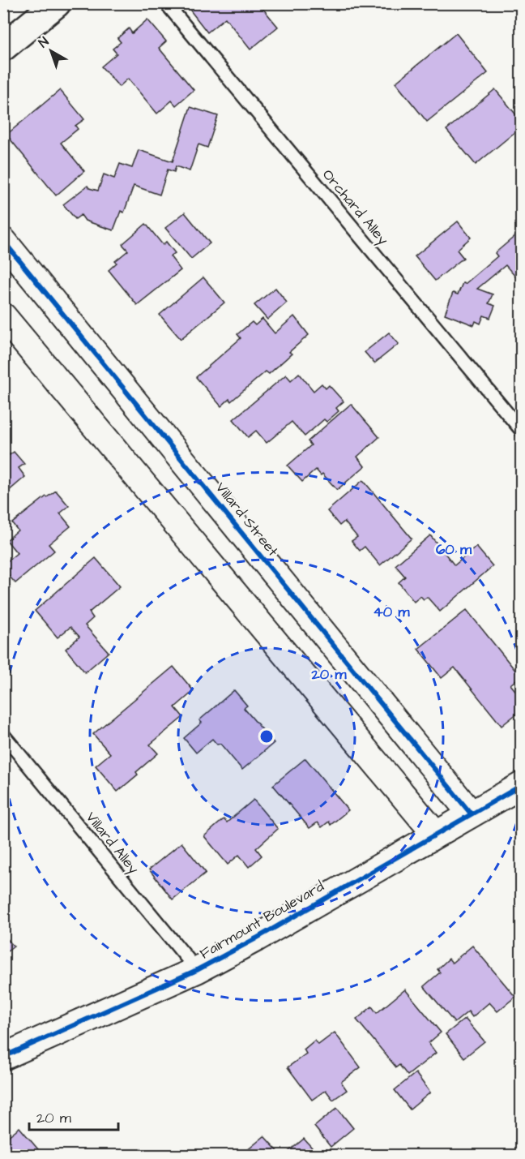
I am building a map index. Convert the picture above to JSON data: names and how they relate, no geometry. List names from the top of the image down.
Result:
{
  "streets": {
    "street": ["Villard Street", "Fairmount Boulevard"],
    "lane": ["Orchard Alley", "Villard Alley"]
  },
  "crossings": [
    ["Villard Street", "Fairmount Boulevard"],
    ["Villard Alley", "Fairmount Boulevard"]
  ],
  "scale_bar": "20 m",
  "north": "top left",
  "rings": ["60 m", "40 m", "20 m"]
}
